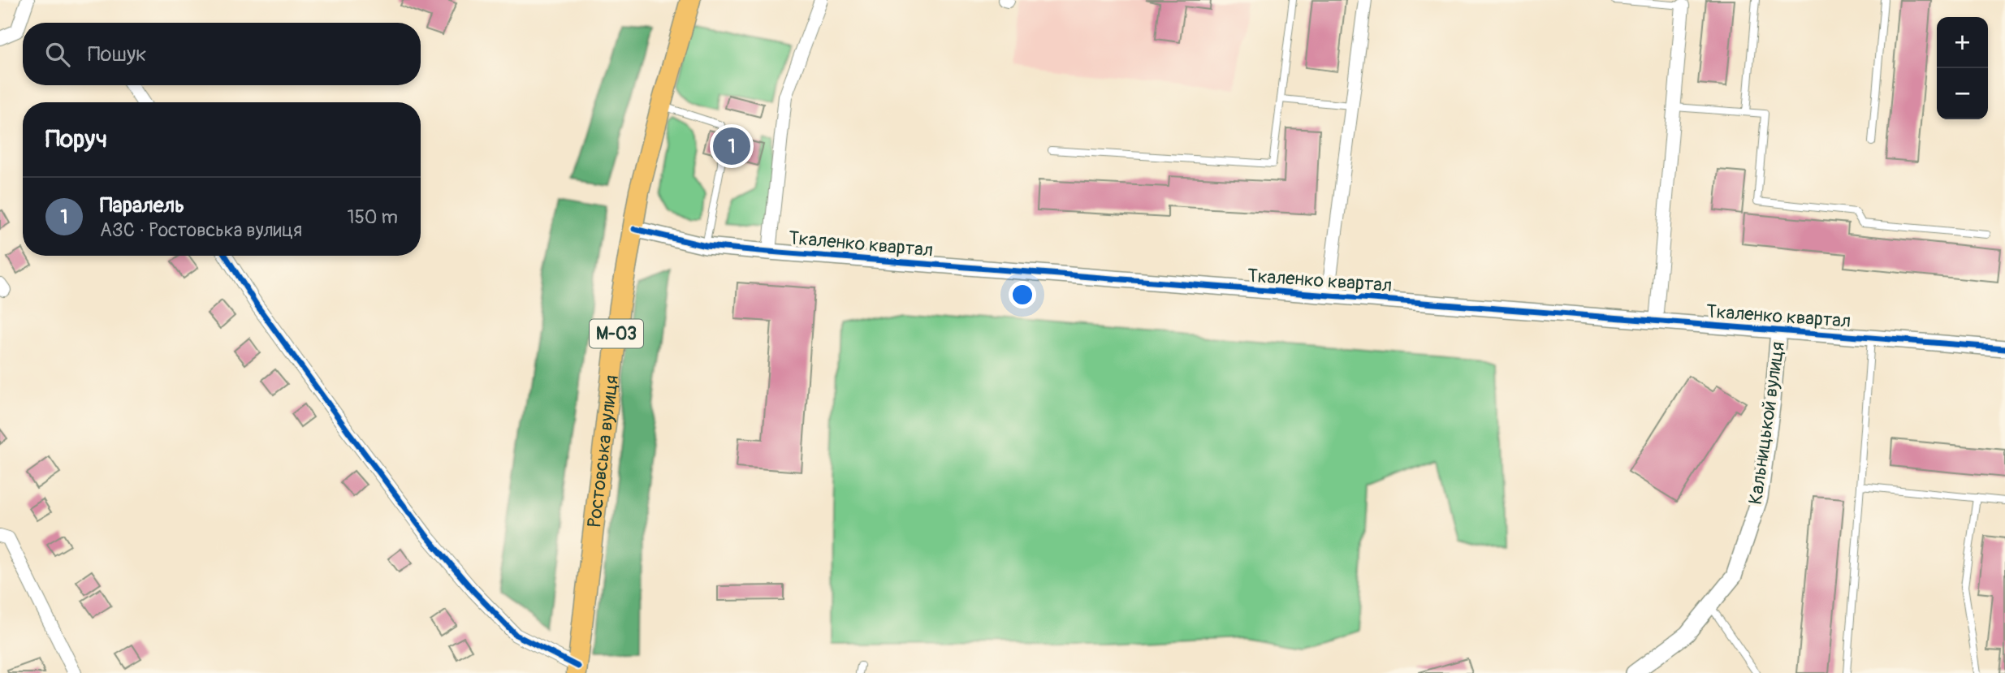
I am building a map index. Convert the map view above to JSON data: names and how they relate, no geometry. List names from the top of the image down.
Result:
{
  "streets": {
    "highway": ["М-03", "Ростовська вулиця"],
    "street": ["Ткаленко квартал", "Кальницькой вулиця"]
  },
  "crossings": [
    ["Ткаленко квартал", "Кальницькой вулиця"],
    ["Ткаленко квартал", "Ростовська вулиця"]
  ],
  "page": {
    "map_buttons": ["+", "−"],
    "search": "Пошук",
    "heading": "Поруч",
    "pins": "1",
    "list": [
      {
        "mark": "1",
        "name": "Паралель",
        "note": "АЗС · Ростовська вулиця",
        "value": "150 m"
      }
    ]
  }
}
